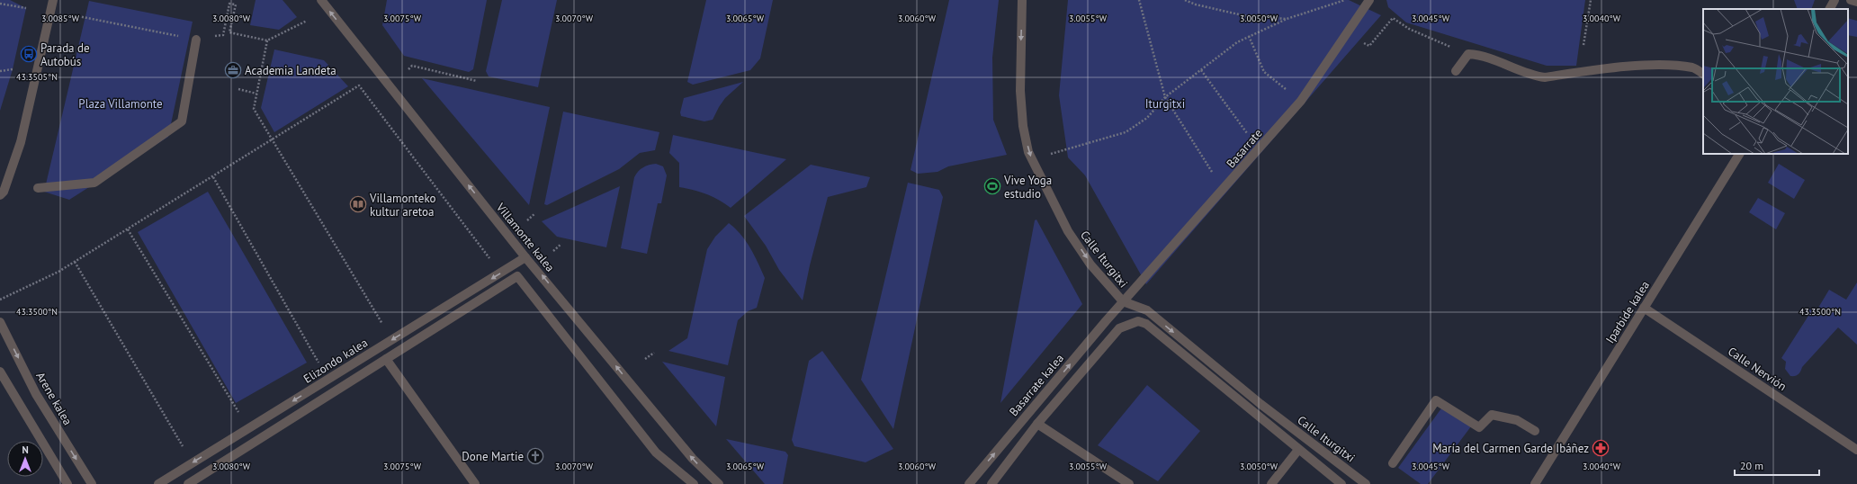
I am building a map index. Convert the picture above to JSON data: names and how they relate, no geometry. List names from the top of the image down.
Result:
{
  "streets": {
    "street": [
      "Basarrate",
      "Villamonte kalea",
      "Calle Iturgitxi",
      "Iparbide kalea",
      "Elizondo kalea",
      "Calle Nervión",
      "Basarrate kalea",
      "Arene kalea"
    ]
  },
  "crossings": [
    ["Basarrate", "Calle Iturgitxi"],
    ["Basarrate", "Basarrate kalea"],
    ["Villamonte kalea", "Elizondo kalea"],
    ["Calle Iturgitxi", "Basarrate kalea"],
    ["Iparbide kalea", "Calle Nervión"]
  ],
  "one_way": ["Villamonte kalea", "Calle Iturgitxi"],
  "parks": ["Plaza Villamonte", "Iturgitxi"],
  "places": {
    "bus stop": ["Parada de Autobús"],
    "office": ["Academia Landeta"],
    "sports": ["Vive Yoga estudio"],
    "library": ["Villamonteko kultur aretoa"],
    "pharmacy": ["María del Carmen Garde Ibáñez"],
    "church": ["Done Martie"]
  },
  "scale_bar": "20 m",
  "north": "top",
  "coordinates": [
    "3.0085°W",
    "3.0080°W",
    "3.0075°W",
    "3.0070°W",
    "3.0065°W",
    "3.0060°W",
    "3.0055°W",
    "3.0050°W",
    "3.0045°W",
    "3.0040°W",
    "43.3505°N",
    "43.3500°N"
  ]
}
